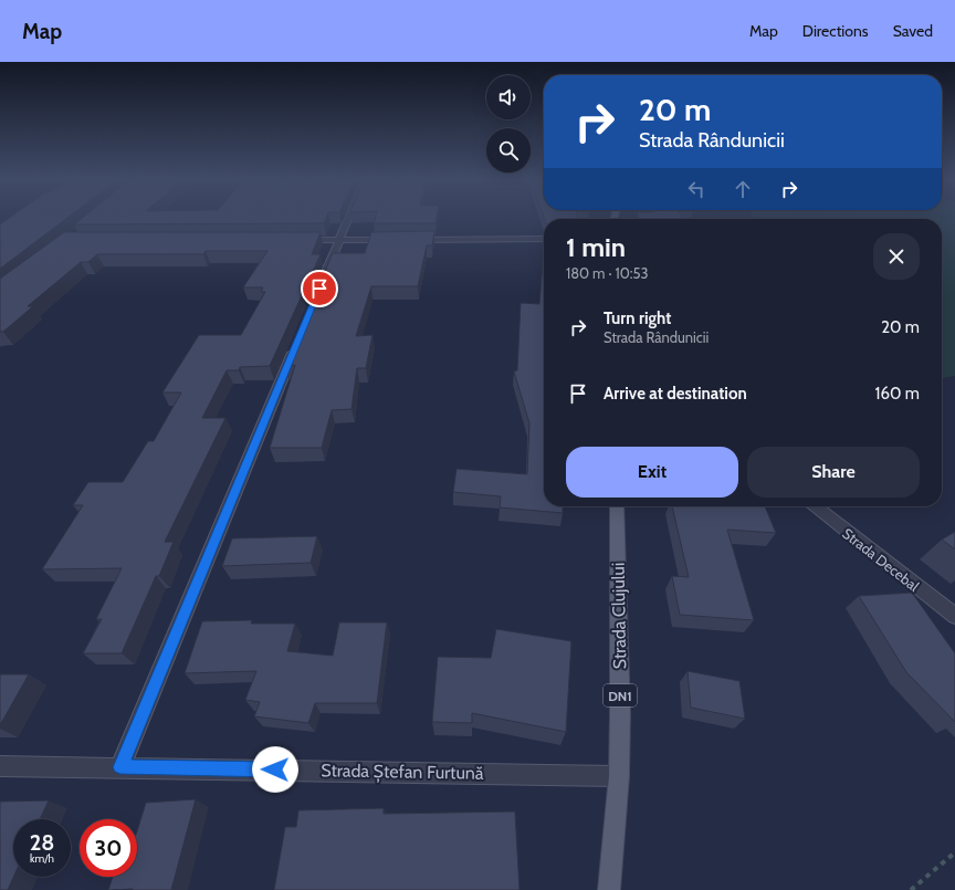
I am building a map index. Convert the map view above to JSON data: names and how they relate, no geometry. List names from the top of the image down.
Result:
{
  "streets": {
    "main road": ["Strada Clujului", "DN1"],
    "street": ["Strada Decebal", "Strada Ștefan Furtună"]
  },
  "crossings": [
    ["Strada Clujului", "Strada Ștefan Furtună"]
  ],
  "page": {
    "header": "Map",
    "nav": ["Map", "Directions", "Saved"],
    "turn": ["20 m", "Strada Rândunicii"],
    "heading": ["1 min", "180 m · 10:53"],
    "list": [
      {
        "name": "Turn right",
        "note": "Strada Rândunicii",
        "value": "20 m"
      },
      {
        "name": "Arrive at destination",
        "value": "160 m"
      }
    ],
    "buttons": ["Exit", "Share"],
    "speed": "28 km/h",
    "limit": "30"
  }
}
